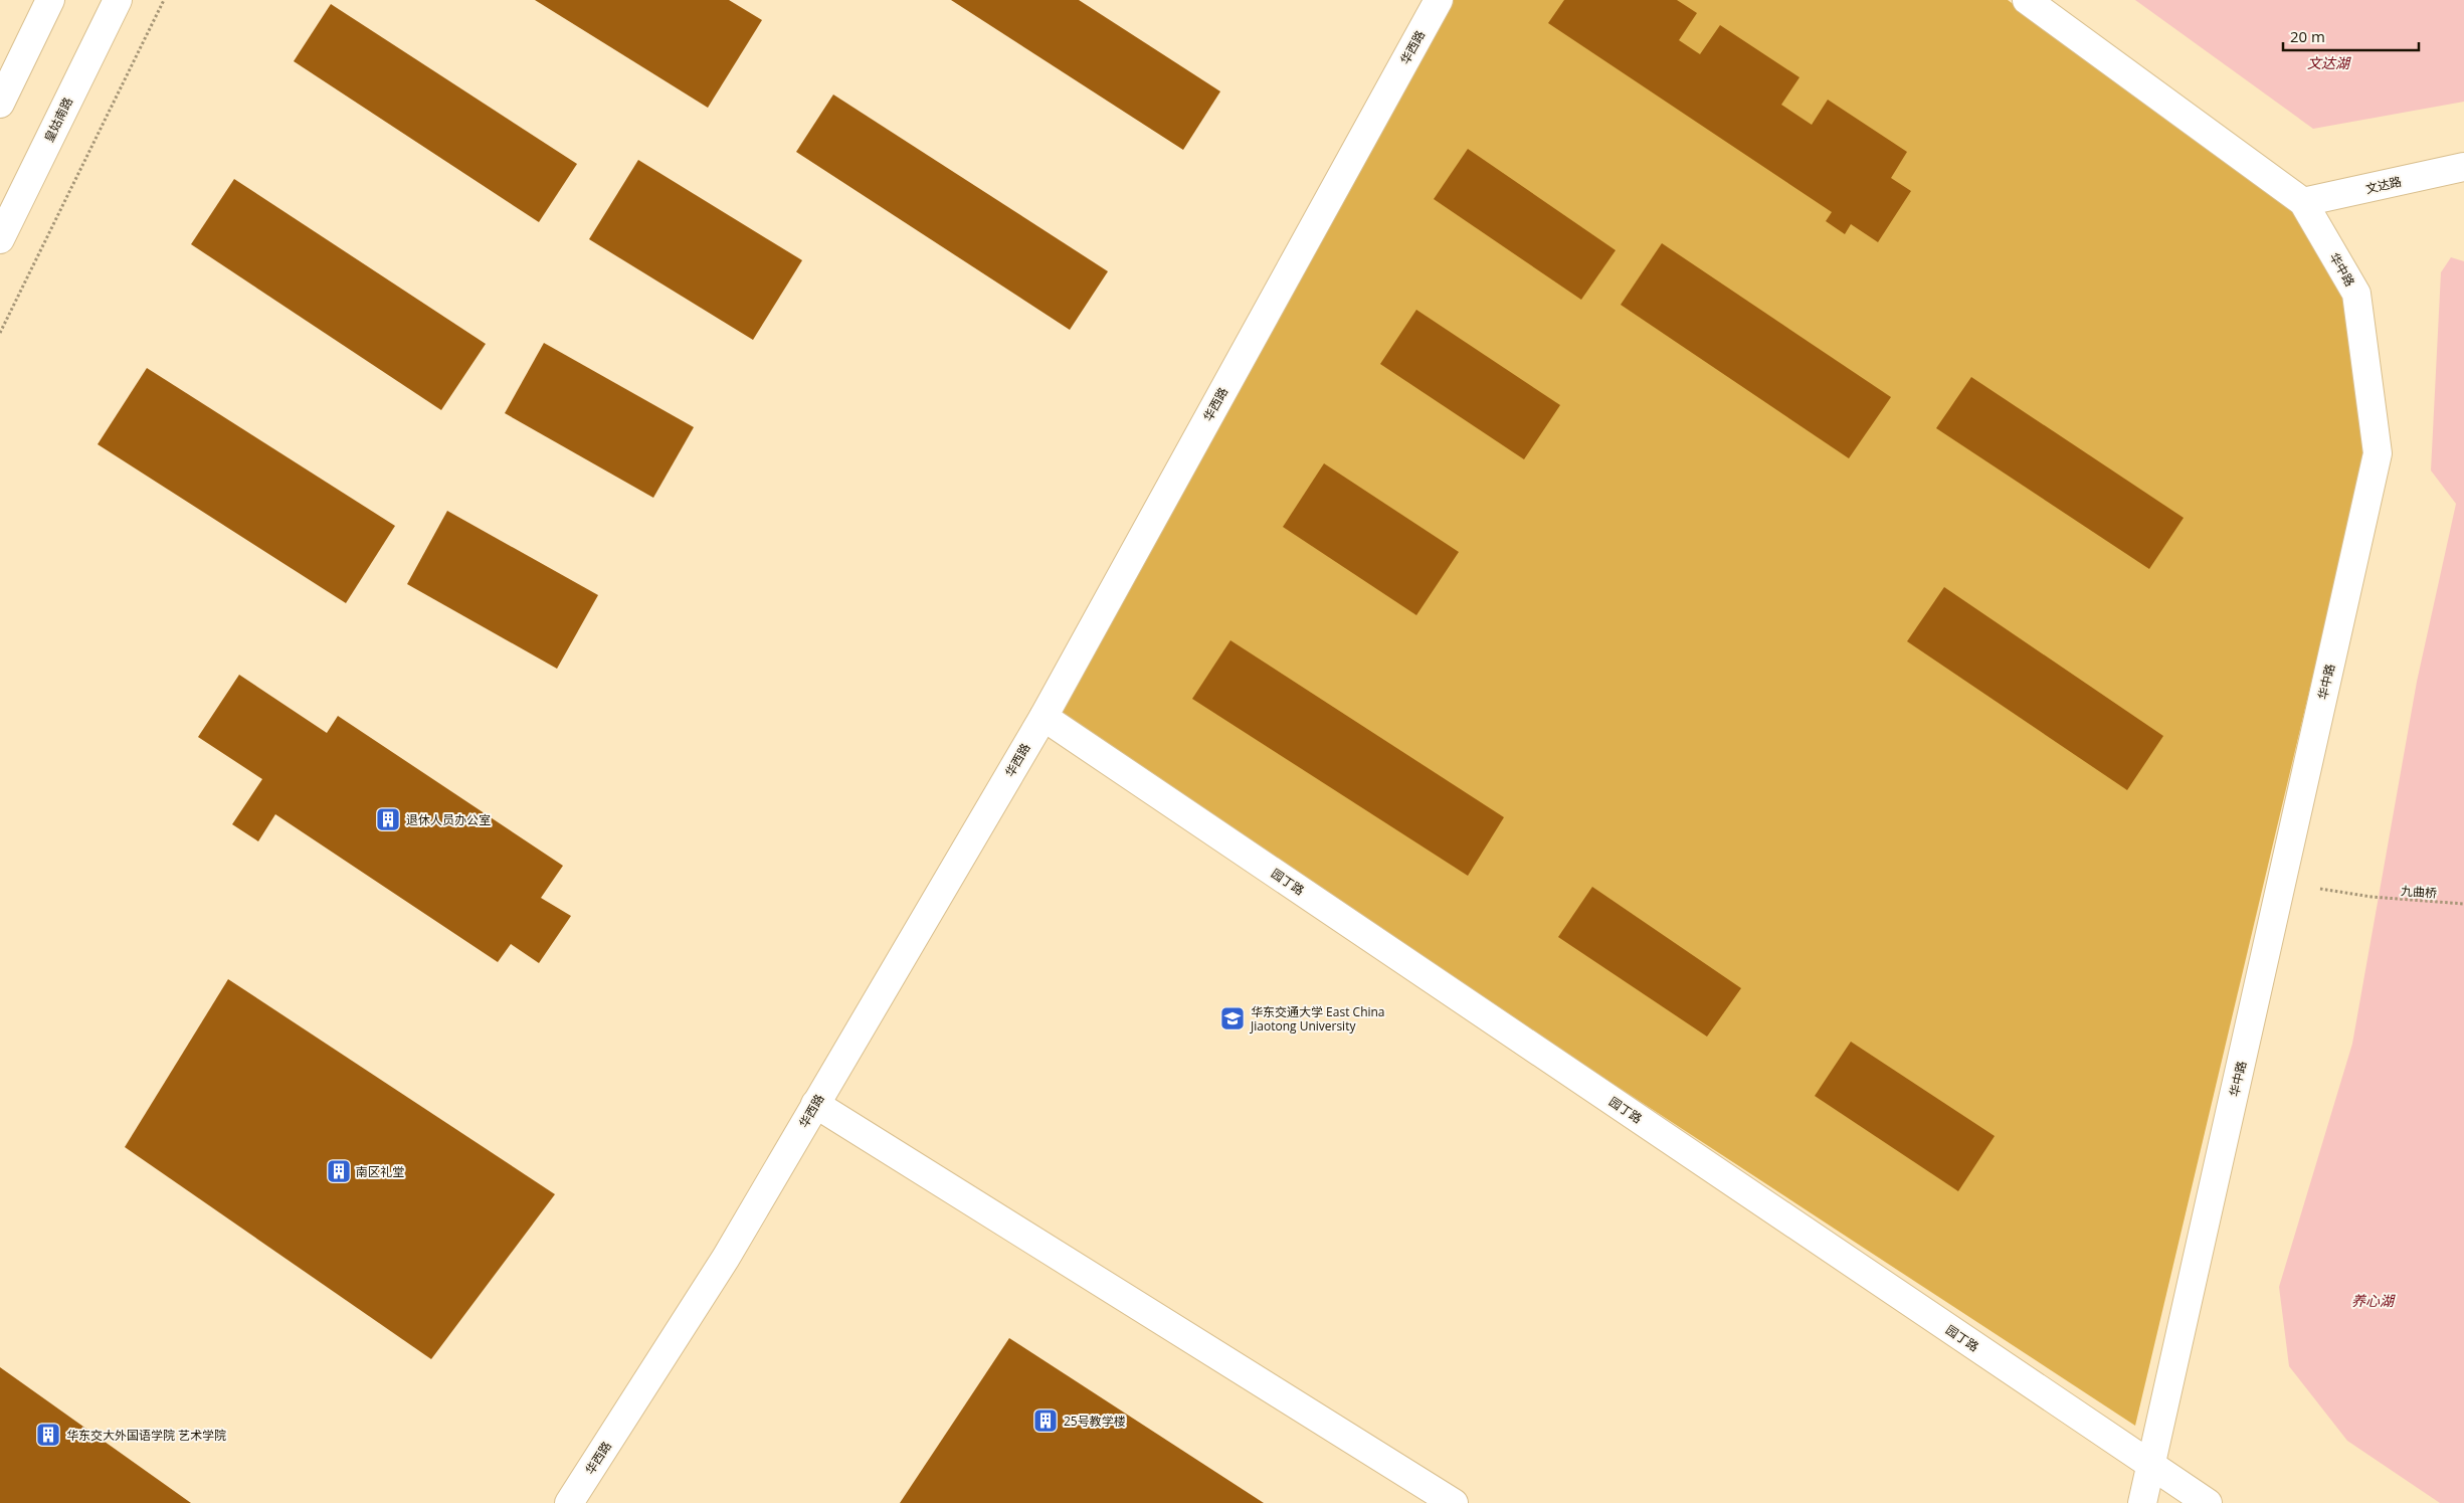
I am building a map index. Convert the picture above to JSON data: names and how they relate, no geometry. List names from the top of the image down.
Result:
{
  "streets": {
    "street": [
      "华西路",
      "皇姑南路",
      "文达路",
      "华中路",
      "园丁路"
    ],
    "path": ["九曲桥"]
  },
  "crossings": [
    ["华西路", "园丁路"],
    ["文达路", "华中路"],
    ["华中路", "园丁路"],
    ["华中路", "九曲桥"]
  ],
  "water": ["文达湖", "养心湖"],
  "places": {
    "building": [
      "退休人员办公室",
      "南区礼堂",
      "25号教学楼",
      "华东交大外国语学院 艺术学院"
    ],
    "school or university": ["华东交通大学 East China Jiaotong University"]
  },
  "scale_bar": "20 m"
}
